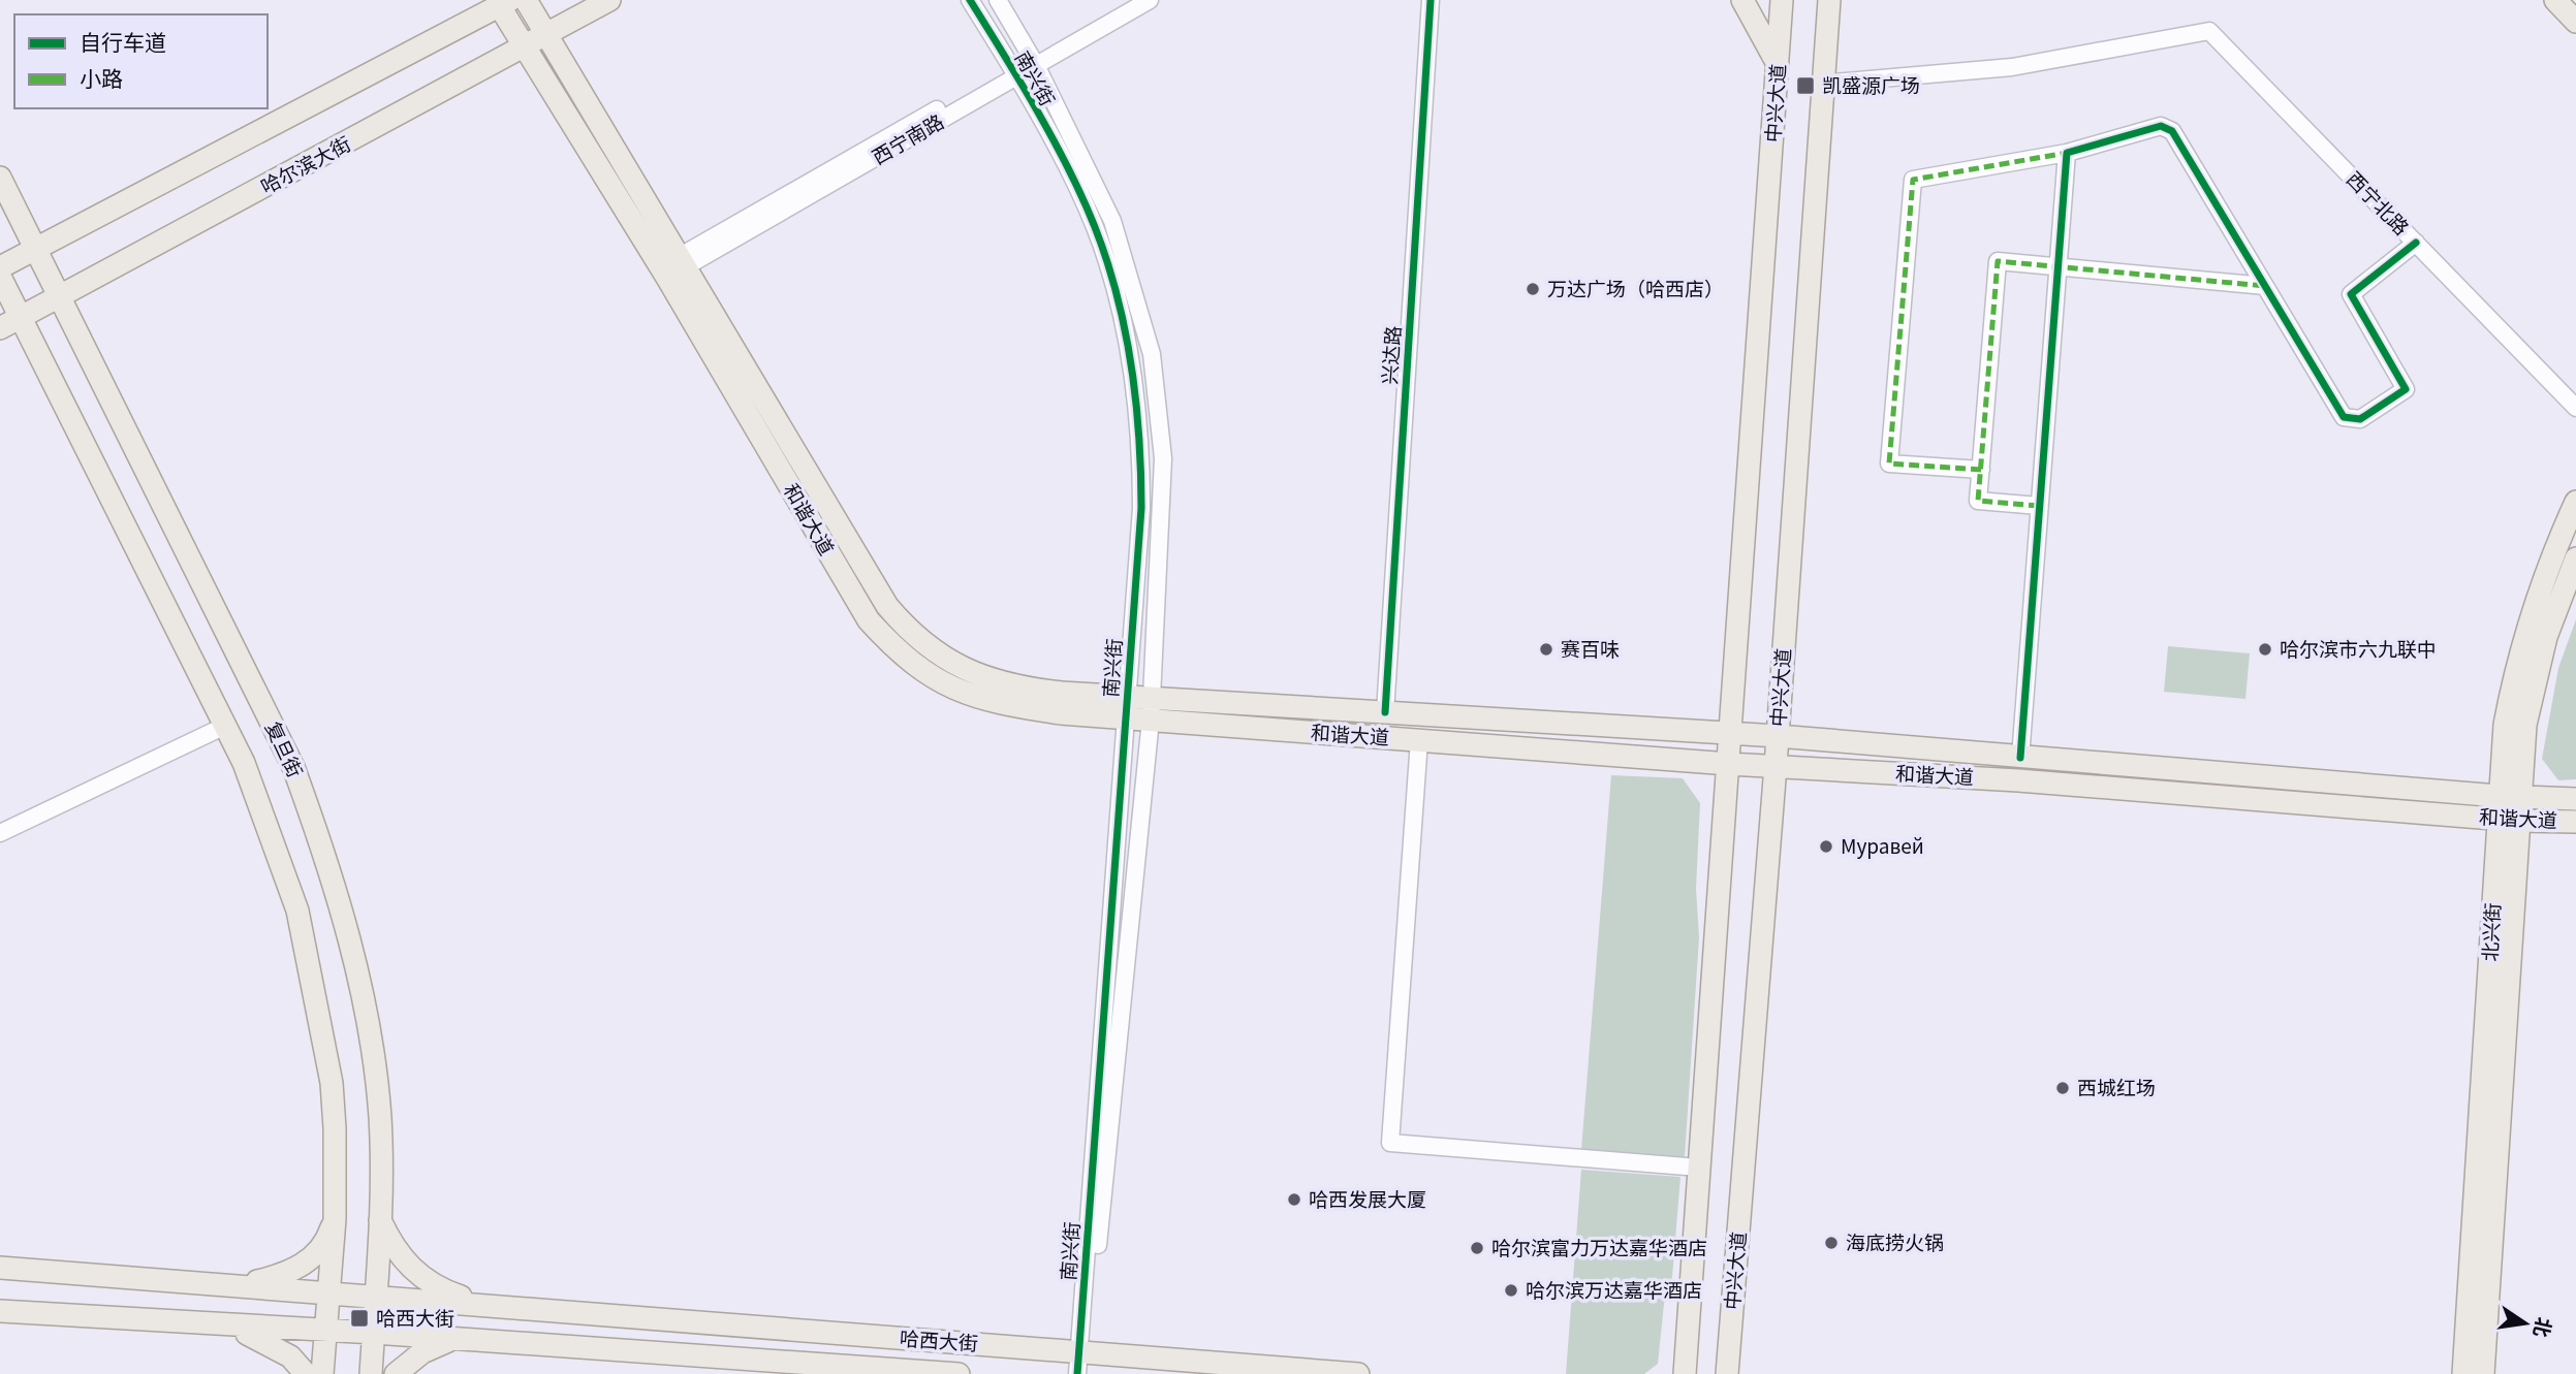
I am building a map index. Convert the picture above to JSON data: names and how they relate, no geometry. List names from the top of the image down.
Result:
{
  "streets": {
    "main road": [
      "中兴大道",
      "哈尔滨大街",
      "和谐大道",
      "复旦街",
      "北兴街",
      "哈西大街"
    ],
    "street": [
      "南兴街",
      "西宁南路",
      "西宁北路",
      "兴达路"
    ]
  },
  "crossings": [
    ["南兴街", "西宁南路"],
    ["南兴街", "和谐大道"],
    ["南兴街", "哈西大街"],
    ["中兴大道", "西宁北路"],
    ["中兴大道", "和谐大道"],
    ["西宁南路", "和谐大道"],
    ["哈尔滨大街", "和谐大道"],
    ["哈尔滨大街", "复旦街"],
    ["兴达路", "和谐大道"],
    ["和谐大道", "北兴街"],
    ["复旦街", "哈西大街"]
  ],
  "places": {
    "transit": ["凯盛源广场", "哈西大街"],
    "other": [
      "万达广场（哈西店）",
      "赛百味",
      "哈尔滨市六九联中",
      "Муравей",
      "西城红场",
      "哈西发展大厦",
      "海底捞火锅",
      "哈尔滨富力万达嘉华酒店",
      "哈尔滨万达嘉华酒店"
    ]
  },
  "legend": ["自行车道", "小路"],
  "north": "right"
}
